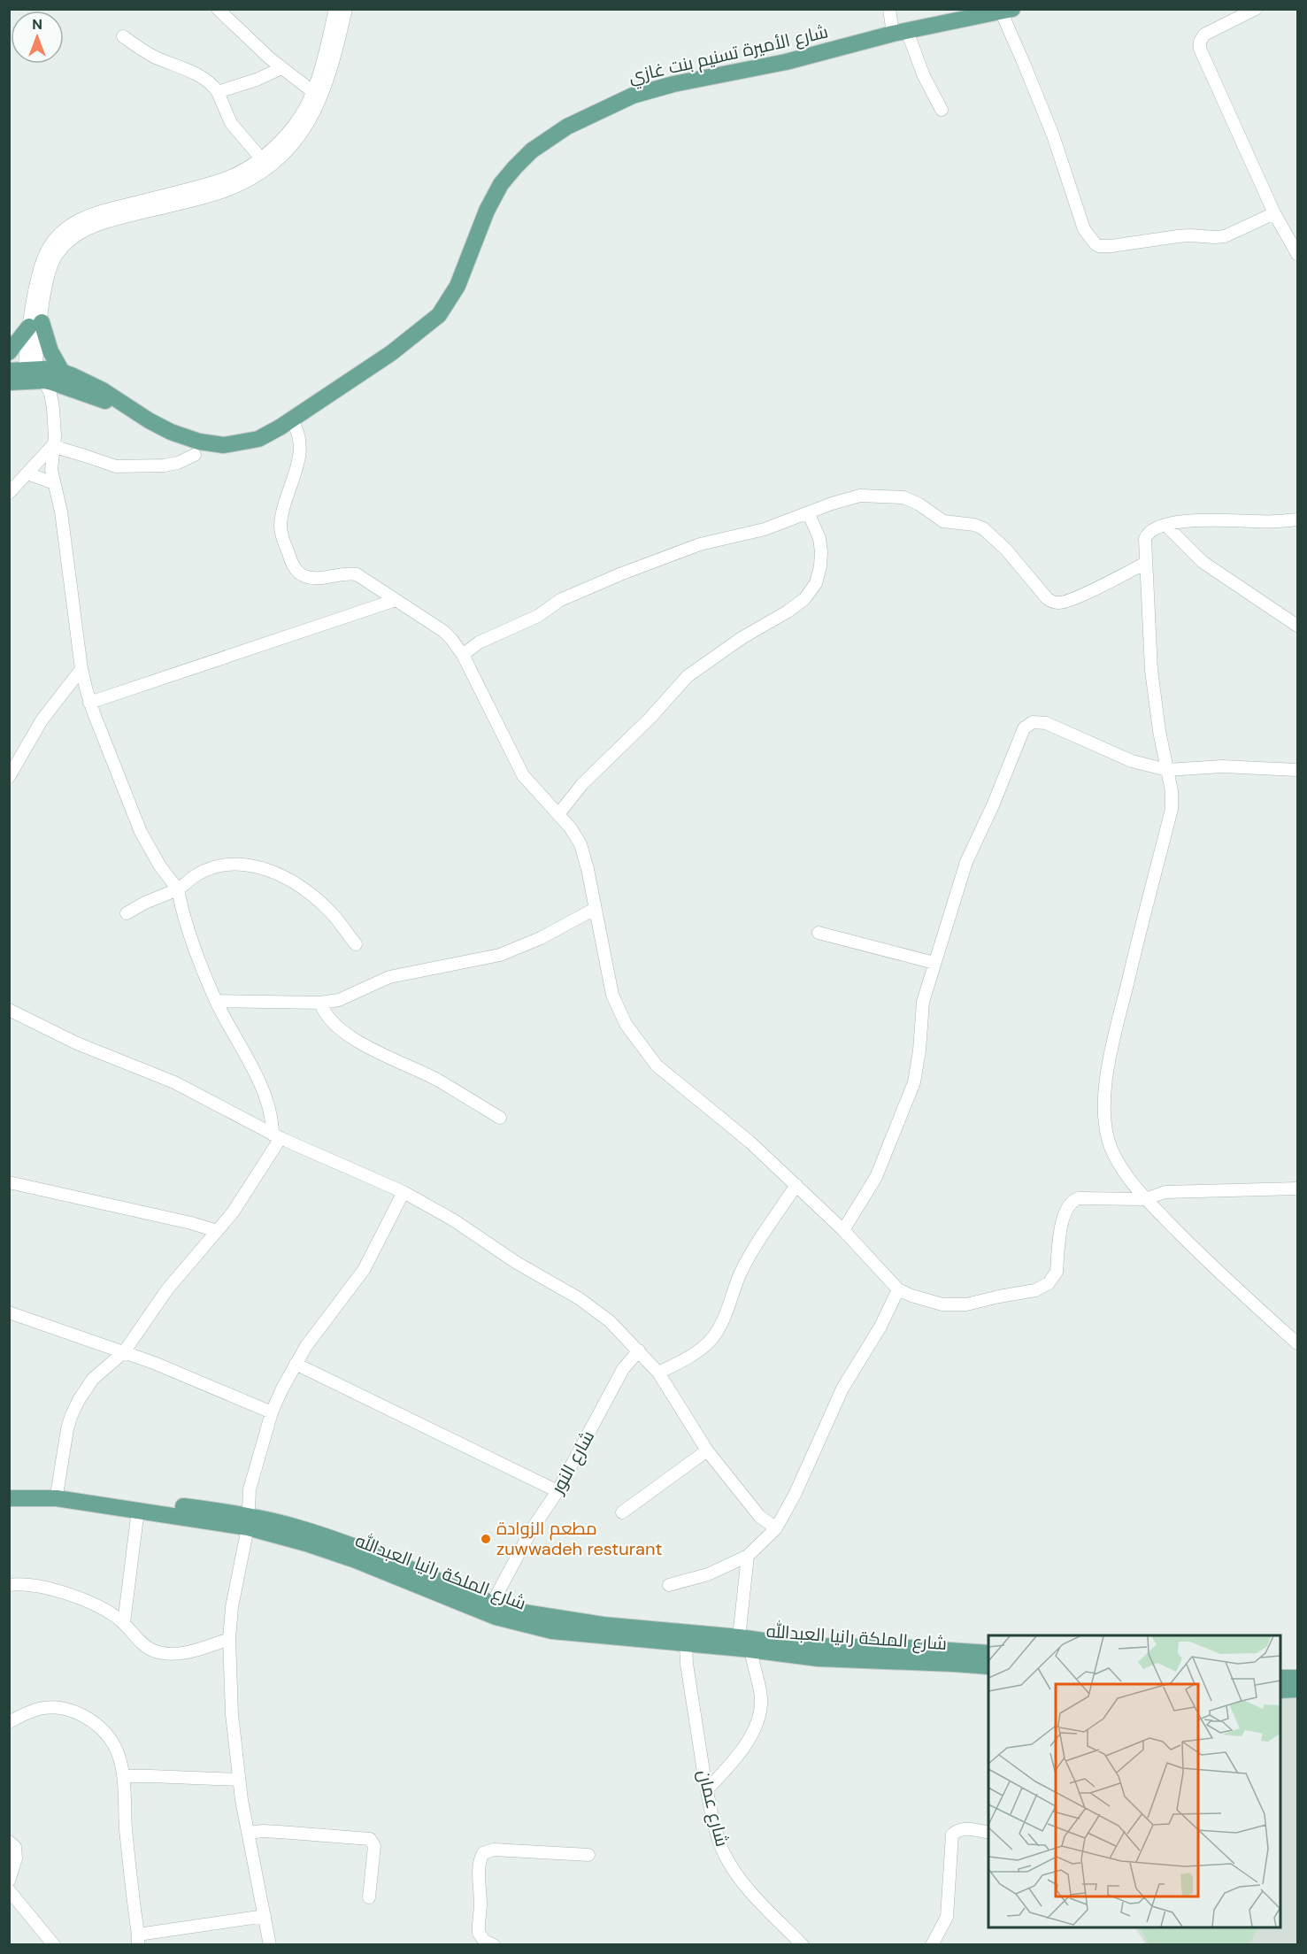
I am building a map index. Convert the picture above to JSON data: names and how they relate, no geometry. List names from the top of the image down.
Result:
{
  "streets": {
    "main road": ["شارع الأميرة تسنيم بنت غازي", "شارع الملكة رانيا العبدالله"],
    "street": ["شارع النور", "شارع عمان"]
  },
  "crossings": [
    ["شارع النور", "شارع الملكة رانيا العبدالله"],
    ["شارع الملكة رانيا العبدالله", "شارع عمان"]
  ],
  "places": ["مطعم الزوادة zuwwadeh resturant"],
  "north": "top"
}
